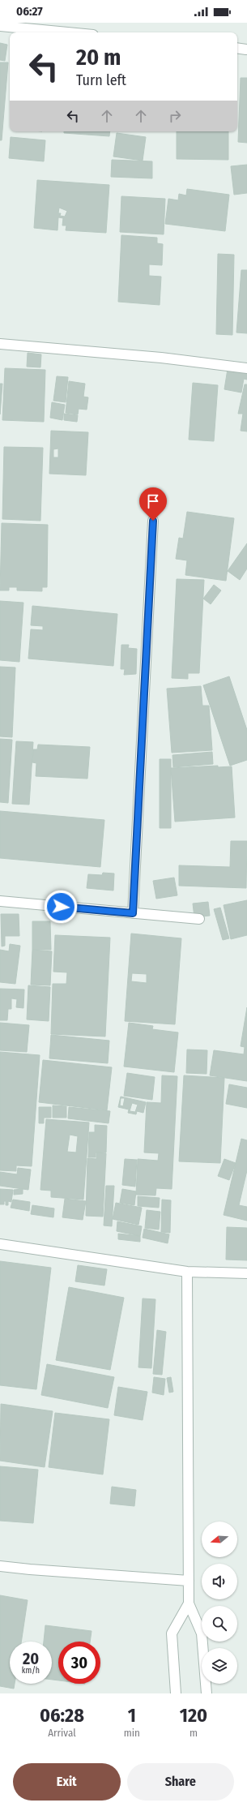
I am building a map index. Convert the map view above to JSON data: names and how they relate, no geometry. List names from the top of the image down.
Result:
{
  "north": "left",
  "page": {
    "status": "06:27",
    "turn": ["20 m", "Turn left"],
    "speed": "20 km/h",
    "limit": "30",
    "eta": [
      "06:28",
      "Arrival",
      "1",
      "min",
      "120",
      "m"
    ],
    "buttons": ["Exit", "Share"]
  }
}
